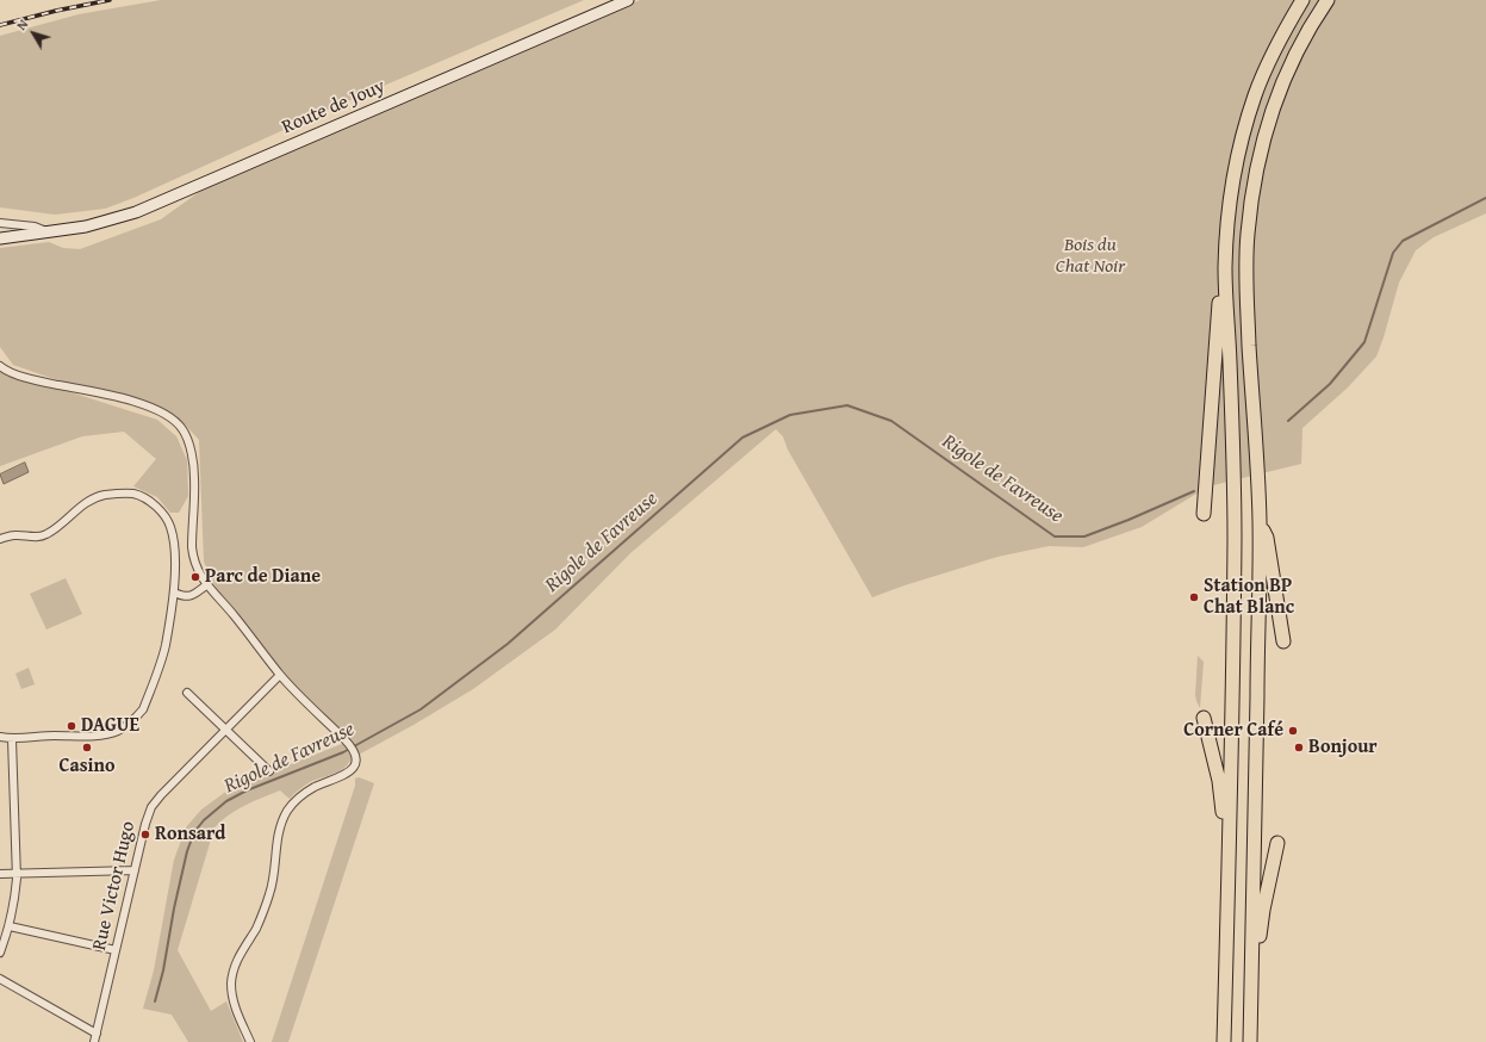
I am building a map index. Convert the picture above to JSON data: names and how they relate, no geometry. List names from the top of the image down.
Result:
{
  "streets": {
    "main road": ["Route de Jouy"],
    "street": ["Rue Victor Hugo"]
  },
  "water": ["Rigole de Favreuse"],
  "parks": ["Bois du Chat Noir"],
  "places": [
    "Parc de Diane",
    "Station BP Chat Blanc",
    "DAGUE",
    "Corner Café",
    "Casino",
    "Bonjour",
    "Ronsard"
  ],
  "north": "top left"
}
